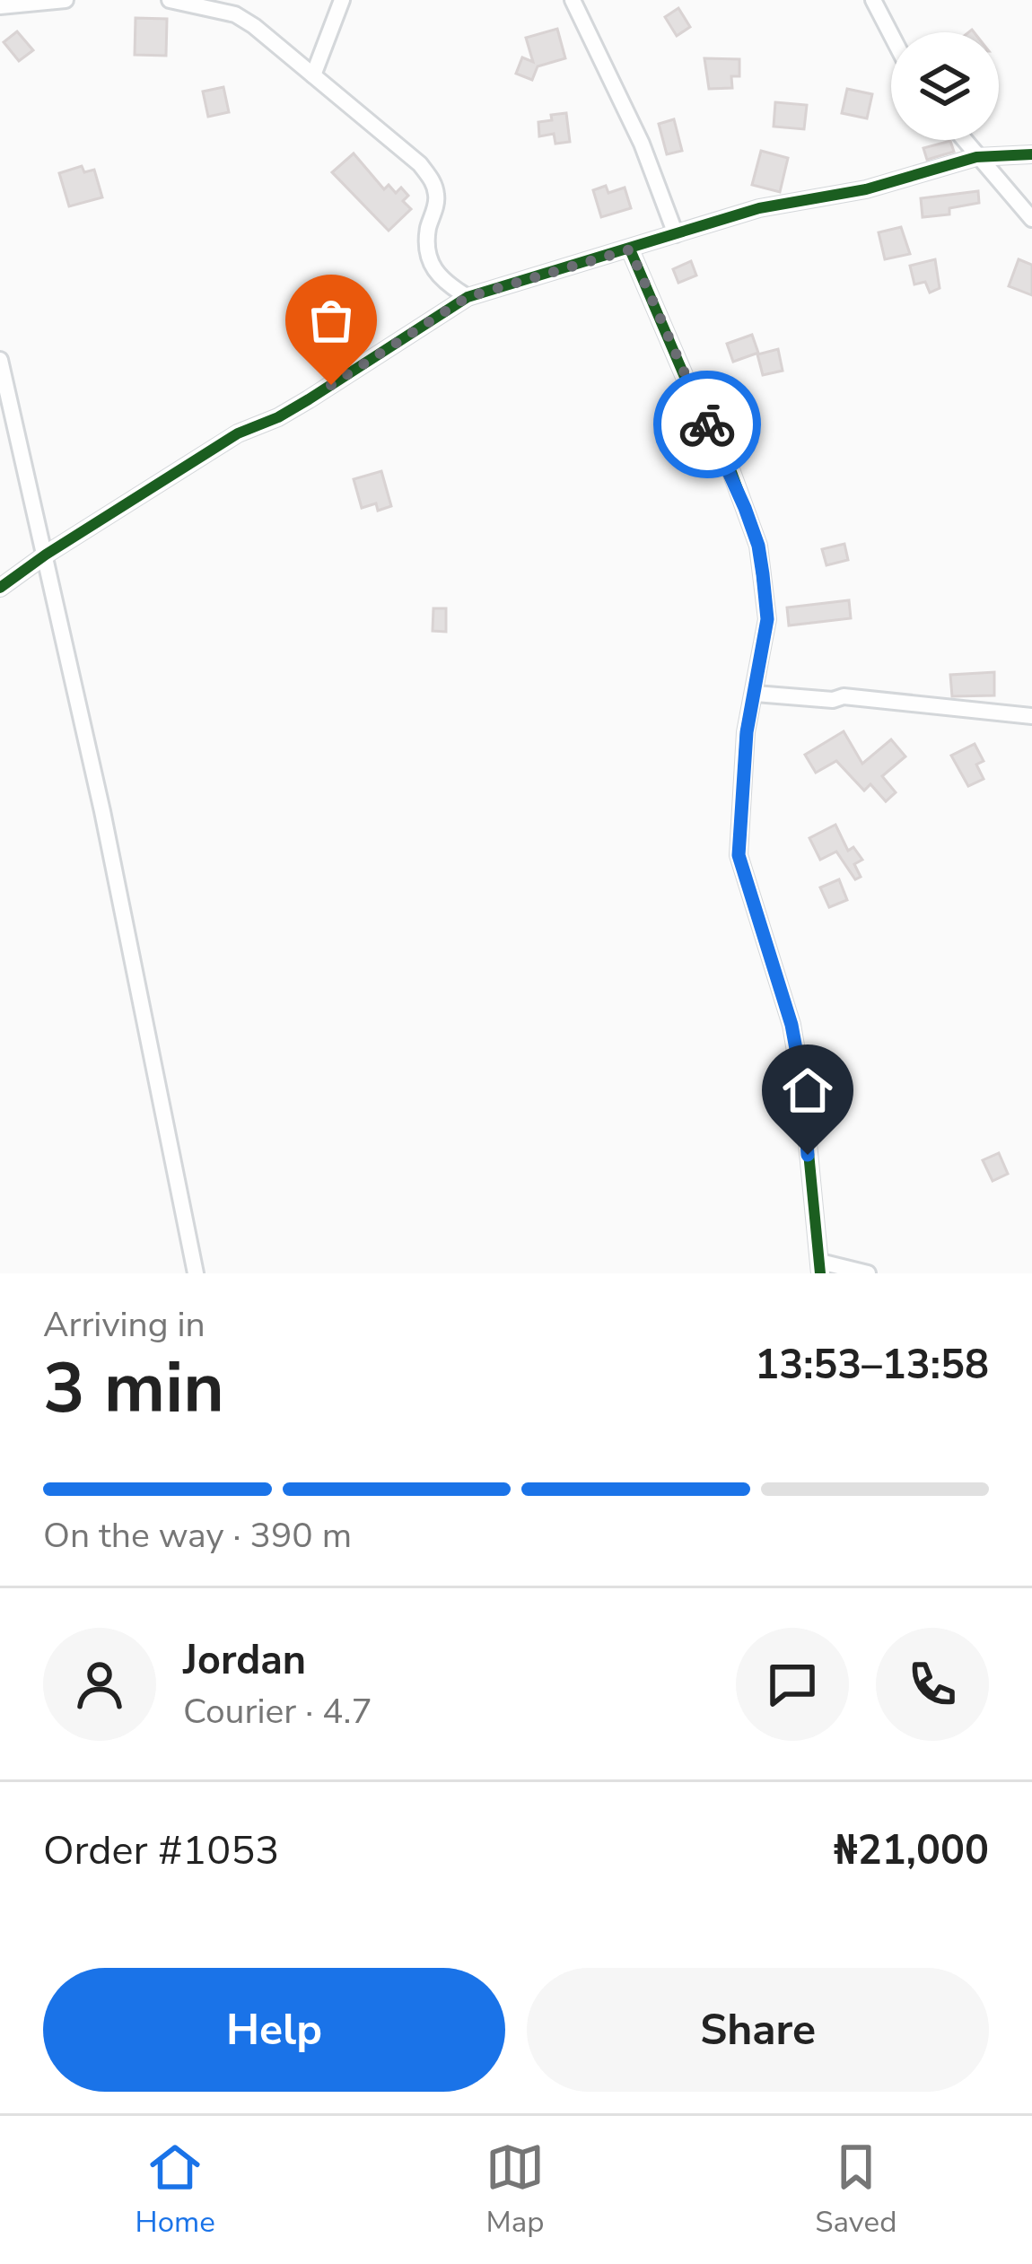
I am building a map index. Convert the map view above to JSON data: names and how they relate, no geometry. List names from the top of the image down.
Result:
{
  "page": {
    "heading": ["3 min", "Arriving in", "13:53–13:58"],
    "panel": [
      "Jordan",
      "Courier · 4.7",
      "Order #1053",
      "₦21,000"
    ],
    "bar": "On the way · 390 m",
    "buttons": ["Help", "Share"],
    "tabs": ["Home", "Map", "Saved"]
  }
}
